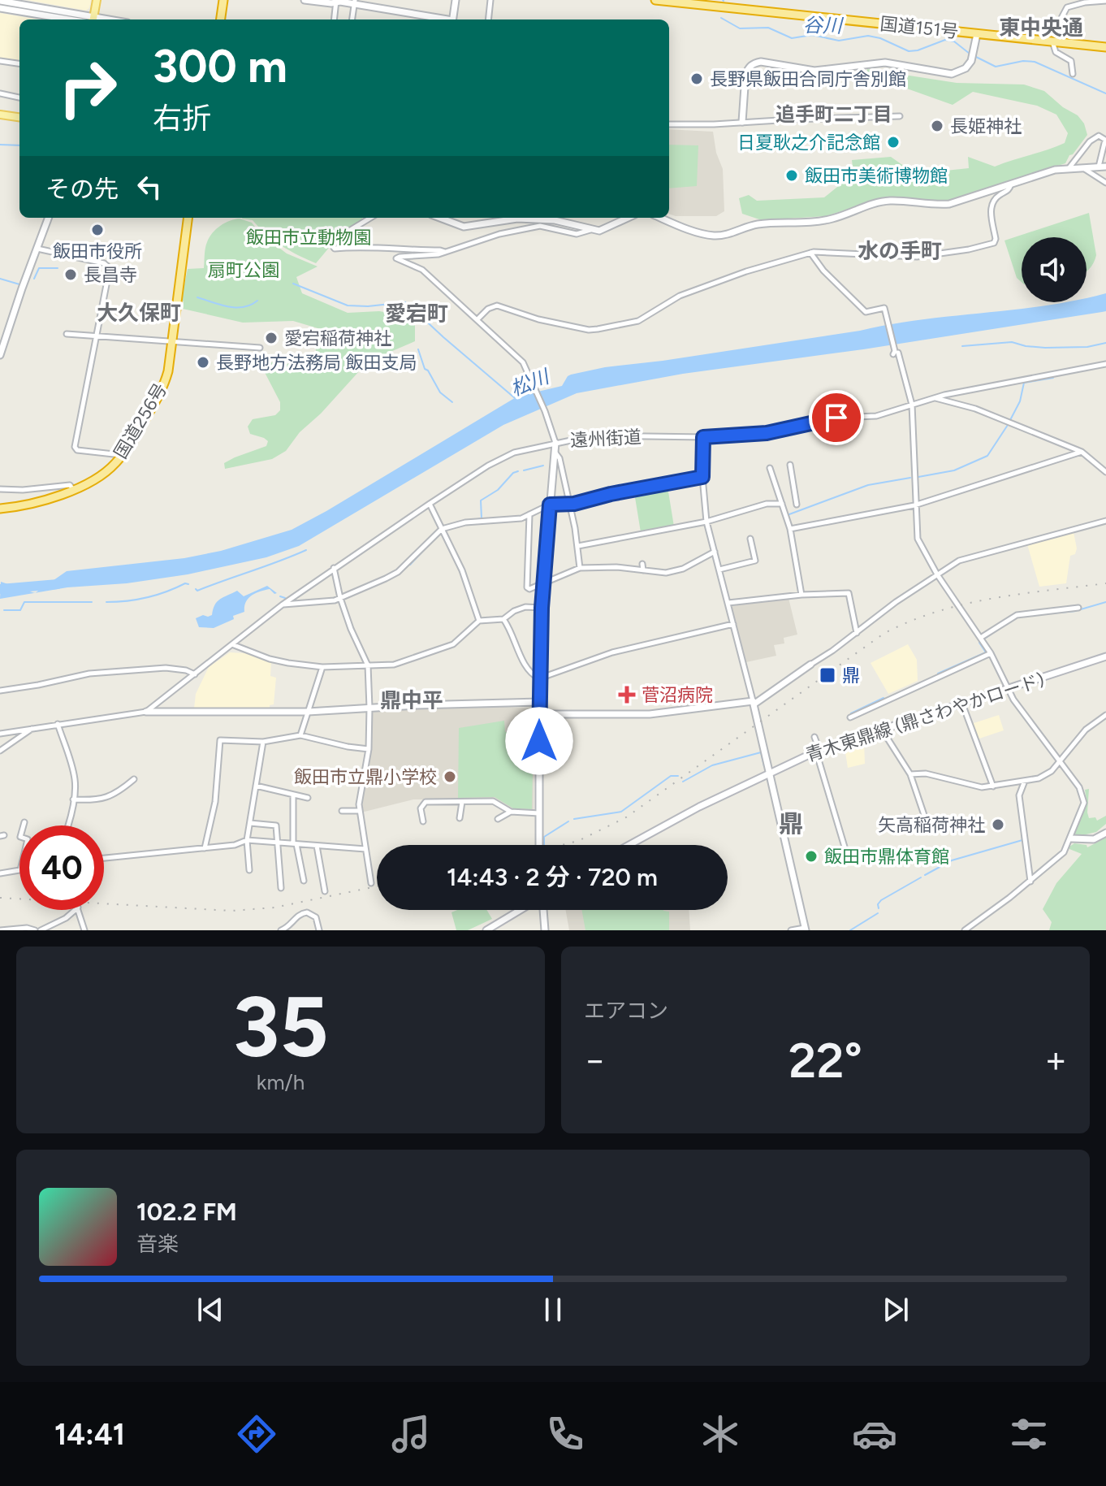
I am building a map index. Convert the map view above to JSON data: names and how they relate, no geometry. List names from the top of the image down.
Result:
{
  "streets": {
    "highway": ["国道151号", "国道256号"],
    "street": ["遠州街道", "青木東鼎線 (鼎さわやかロード)"]
  },
  "districts": [
    "東中央通",
    "追手町二丁目",
    "水の手町",
    "大久保町",
    "愛宕町",
    "鼎中平",
    "鼎"
  ],
  "water": ["谷川", "松川"],
  "parks": ["飯田市立動物園", "扇町公園"],
  "places": {
    "other": [
      "長野県飯田合同庁舎別館",
      "長姫神社",
      "日夏耿之介記念館",
      "飯田市美術博物館",
      "飯田市役所",
      "長昌寺",
      "愛宕稲荷神社",
      "長野地方法務局 飯田支局",
      "飯田市立鼎小学校",
      "矢高稲荷神社",
      "飯田市鼎体育館"
    ],
    "transit": ["鼎"],
    "health": ["菅沼病院"]
  },
  "page": {
    "turn": ["300 m", "右折"],
    "then": "その先",
    "limit": "40",
    "trip": "14:43 · 2 分 · 720 m",
    "tile": [
      ["35", "km/h"],
      "エアコン"
    ],
    "heat": ["−", "22°", "+"],
    "song": ["102.2 FM", "音楽"],
    "tabs": "14:41"
  }
}
